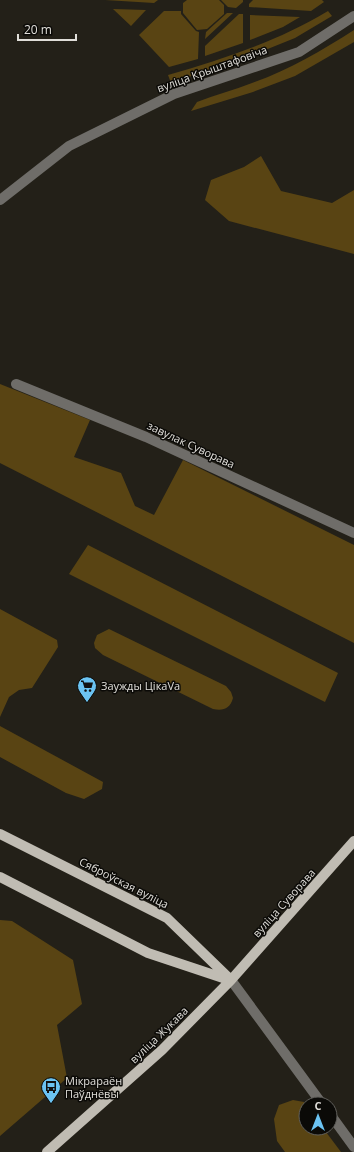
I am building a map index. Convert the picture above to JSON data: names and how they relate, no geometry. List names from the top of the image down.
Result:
{
  "streets": {
    "main road": ["Сяброўская вуліца", "вуліца Суворава", "вуліца Жукава"],
    "street": ["вуліца Крыштафовіча", "завулак Суворава"]
  },
  "crossings": [
    ["Сяброўская вуліца", "вуліца Суворава"],
    ["Сяброўская вуліца", "вуліца Жукава"],
    ["вуліца Суворава", "вуліца Жукава"]
  ],
  "places": {
    "supermarket": ["Заужды ЦікаVа"],
    "bus stop": ["Мікрараён Паўднёвы"]
  },
  "scale_bar": "20 m",
  "north": "top"
}
